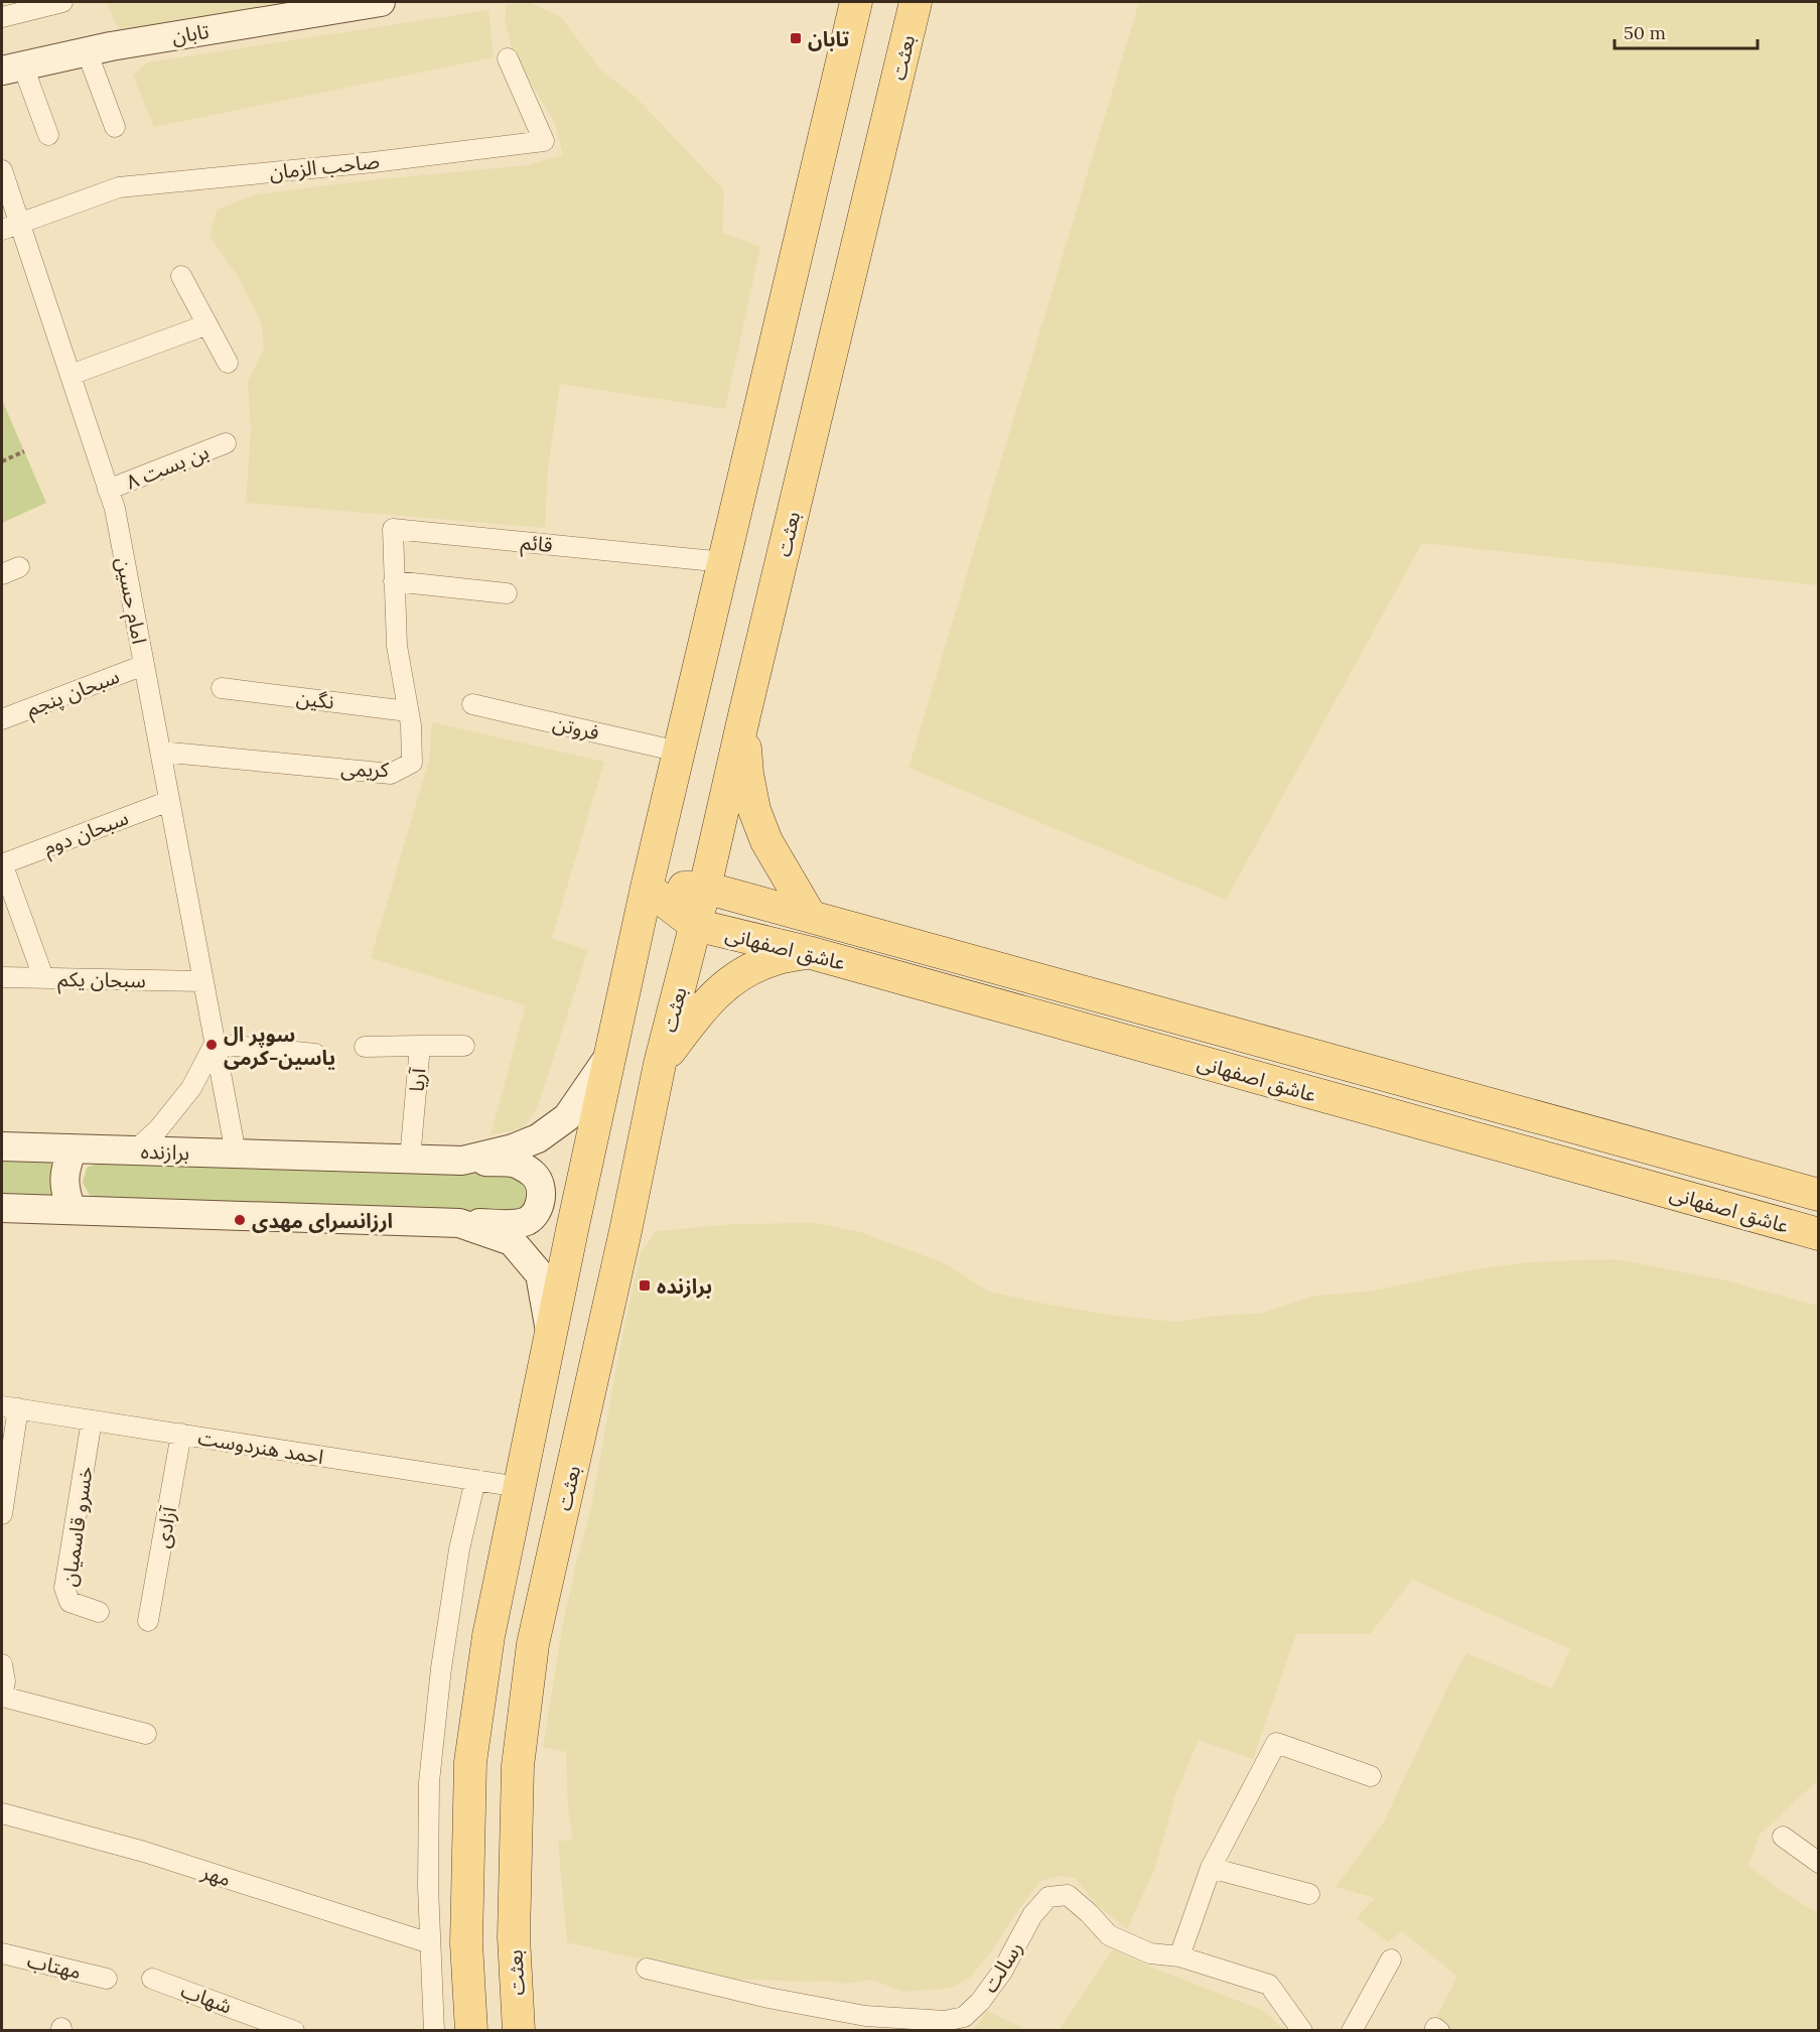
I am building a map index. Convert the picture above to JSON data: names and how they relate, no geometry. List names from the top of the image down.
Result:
{
  "streets": {
    "main road": [
      "تابان",
      "بعثت",
      "عاشق اصفهانی",
      "برازنده"
    ],
    "street": [
      "صاحب الزمان",
      "بن بست ۸",
      "قائم",
      "امام حسین",
      "سبحان پنجم",
      "نگین",
      "فروتن",
      "کریمی",
      "سبحان دوم",
      "سبحان یکم",
      "آریا",
      "احمد هنردوست",
      "خسرو قاسمیان",
      "آزادی",
      "مهر",
      "مهتاب",
      "رسالت",
      "شهاب"
    ]
  },
  "crossings": [
    ["بعثت", "عاشق اصفهانی"],
    ["صاحب الزمان", "امام حسین"],
    ["بن بست ۸", "امام حسین"],
    ["قائم", "کریمی"],
    ["امام حسین", "سبحان پنجم"],
    ["امام حسین", "کریمی"],
    ["امام حسین", "سبحان دوم"],
    ["امام حسین", "سبحان یکم"],
    ["امام حسین", "برازنده"],
    ["نگین", "کریمی"],
    ["آریا", "برازنده"],
    ["احمد هنردوست", "خسرو قاسمیان"],
    ["احمد هنردوست", "آزادی"]
  ],
  "places": {
    "transit": ["تابان", "برازنده"],
    "other": ["سوپر ال یاسین-کرمی", "ارزانسرای مهدی"]
  },
  "scale_bar": "50 m"
}
